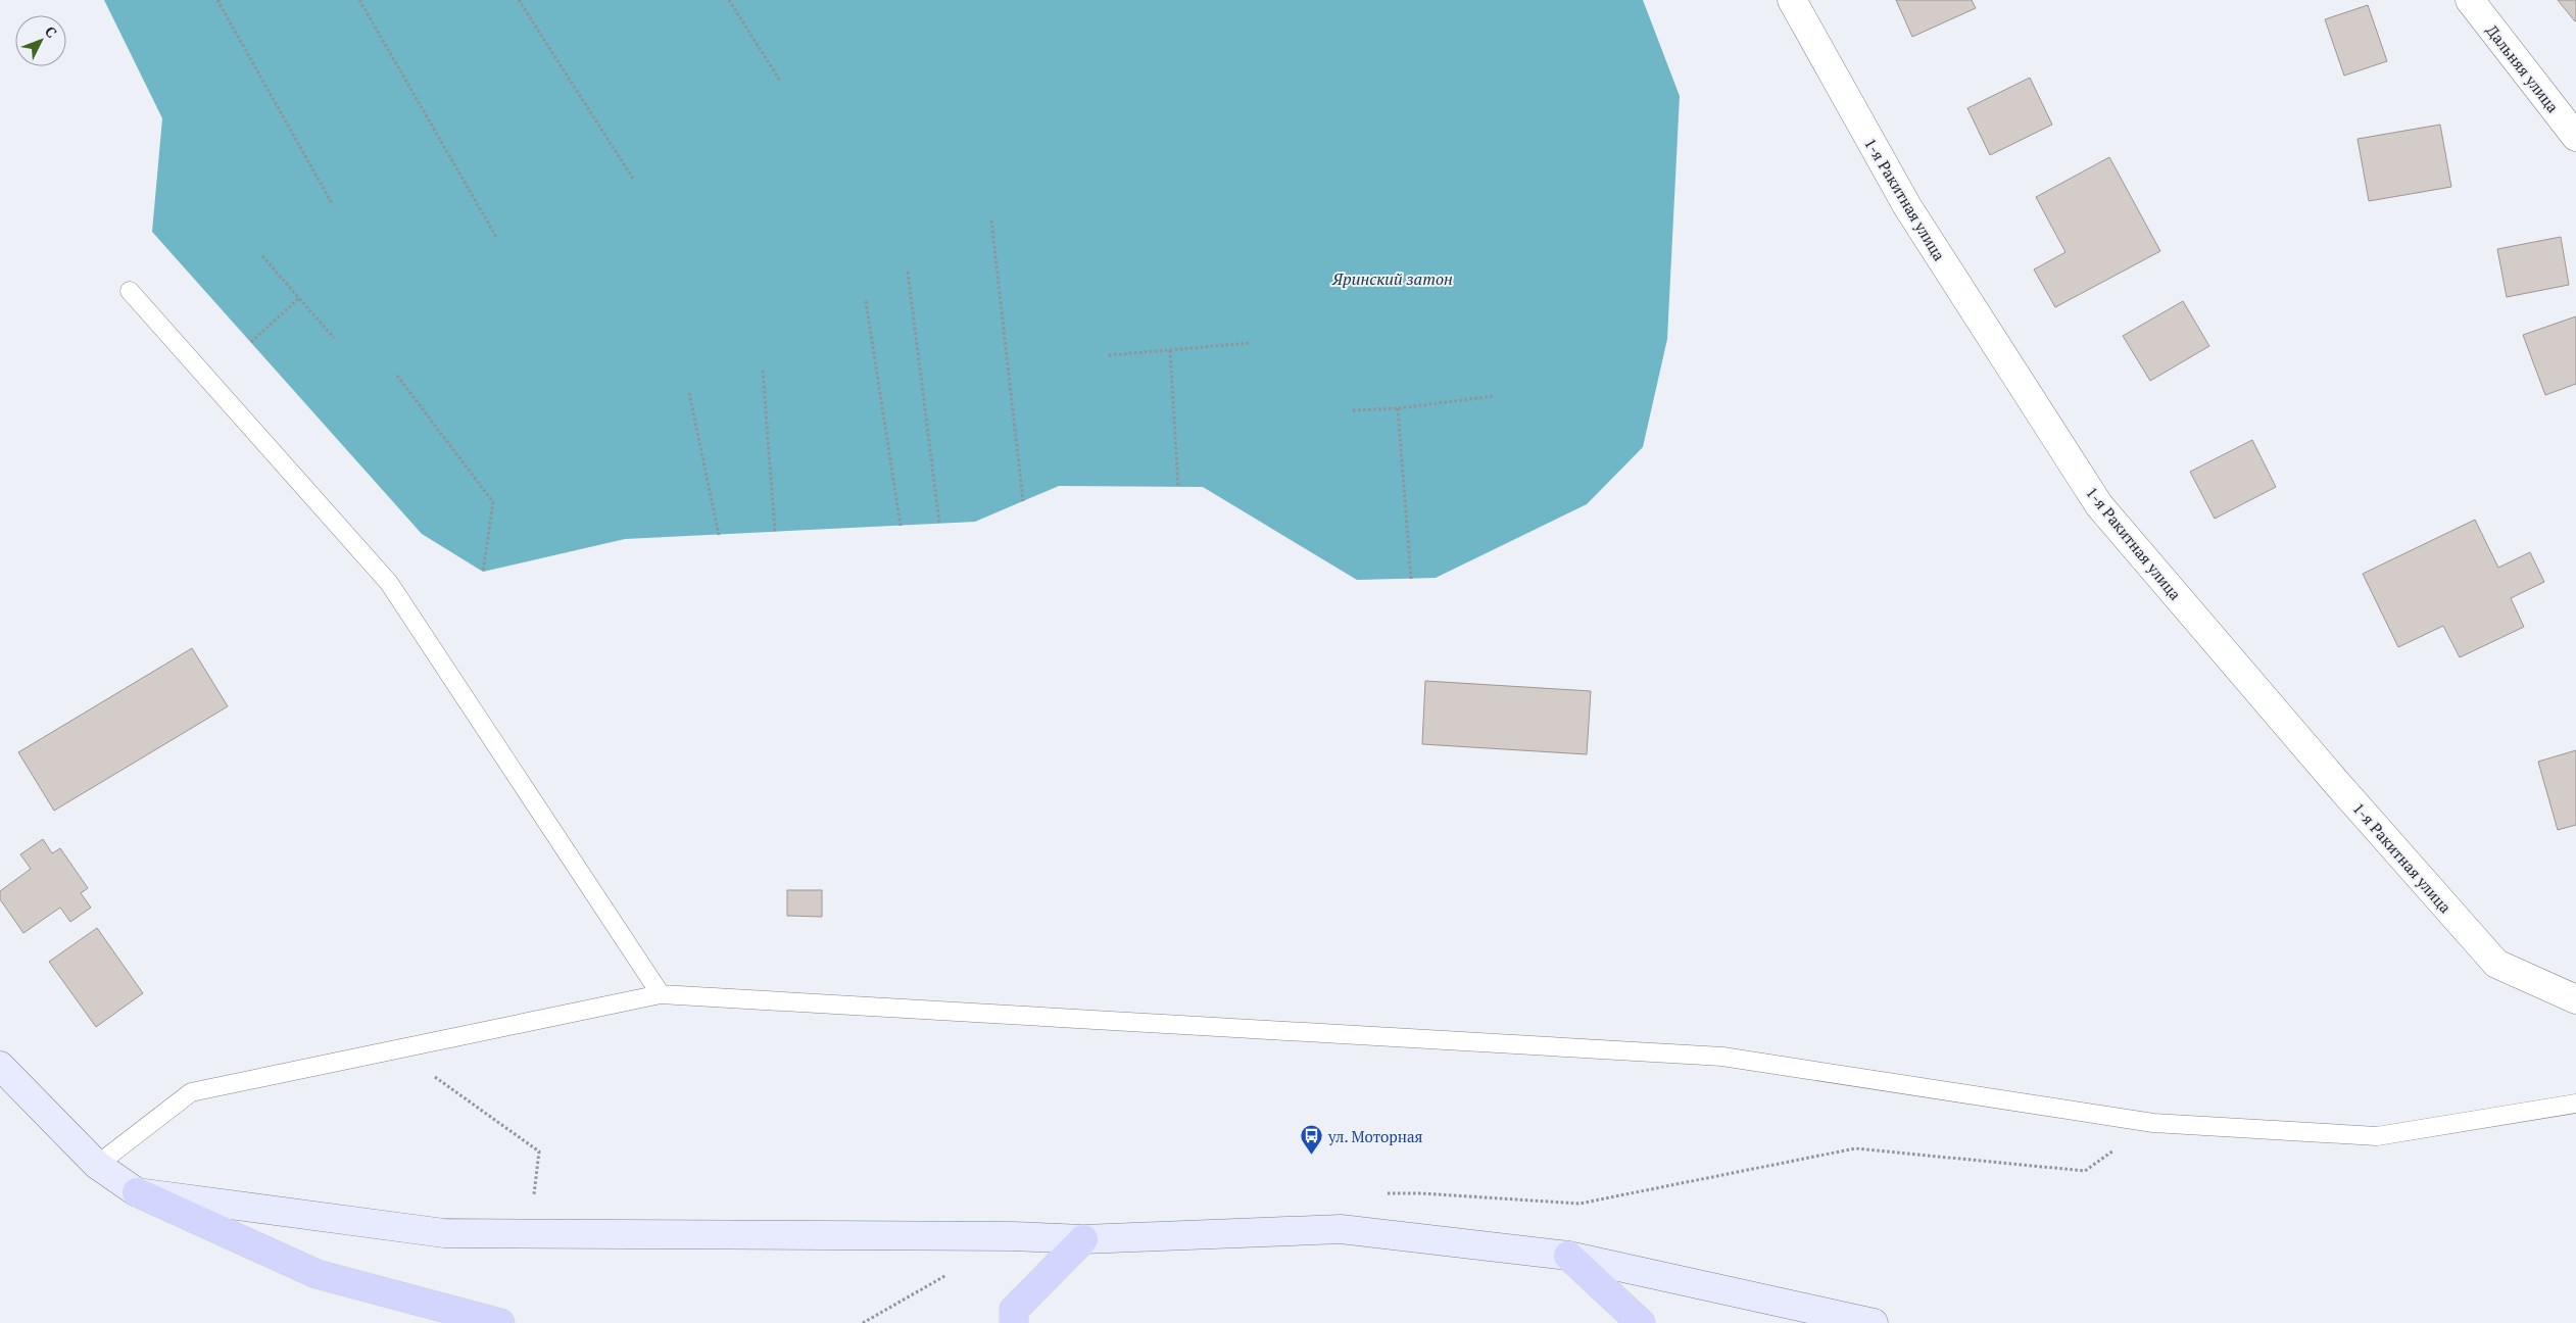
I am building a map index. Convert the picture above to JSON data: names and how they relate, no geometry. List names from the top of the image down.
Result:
{
  "streets": {
    "street": ["Дальняя улица", "1-я Ракитная улица"]
  },
  "water": ["Яринский затон"],
  "places": {
    "bus stop": ["ул. Моторная"]
  },
  "north": "top right"
}
